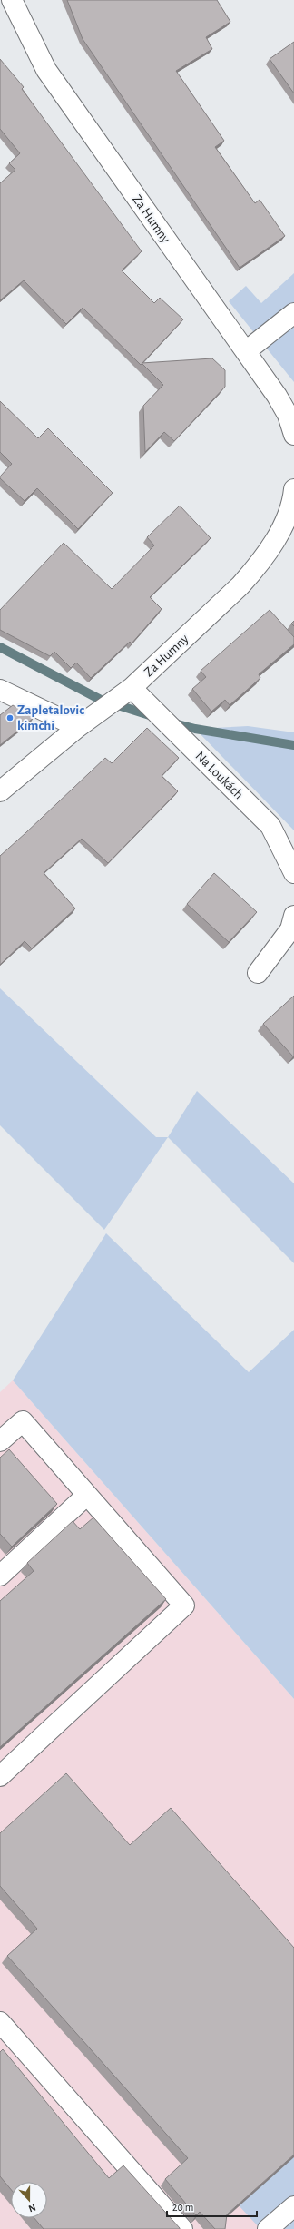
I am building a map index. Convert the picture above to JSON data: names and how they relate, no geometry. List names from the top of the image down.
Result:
{
  "streets": {
    "street": ["Za Humny", "Na Loukách"]
  },
  "crossings": [
    ["Za Humny", "Na Loukách"]
  ],
  "places": ["Zapletalovic kimchi"],
  "scale_bar": "20 m",
  "north": "bottom"
}
